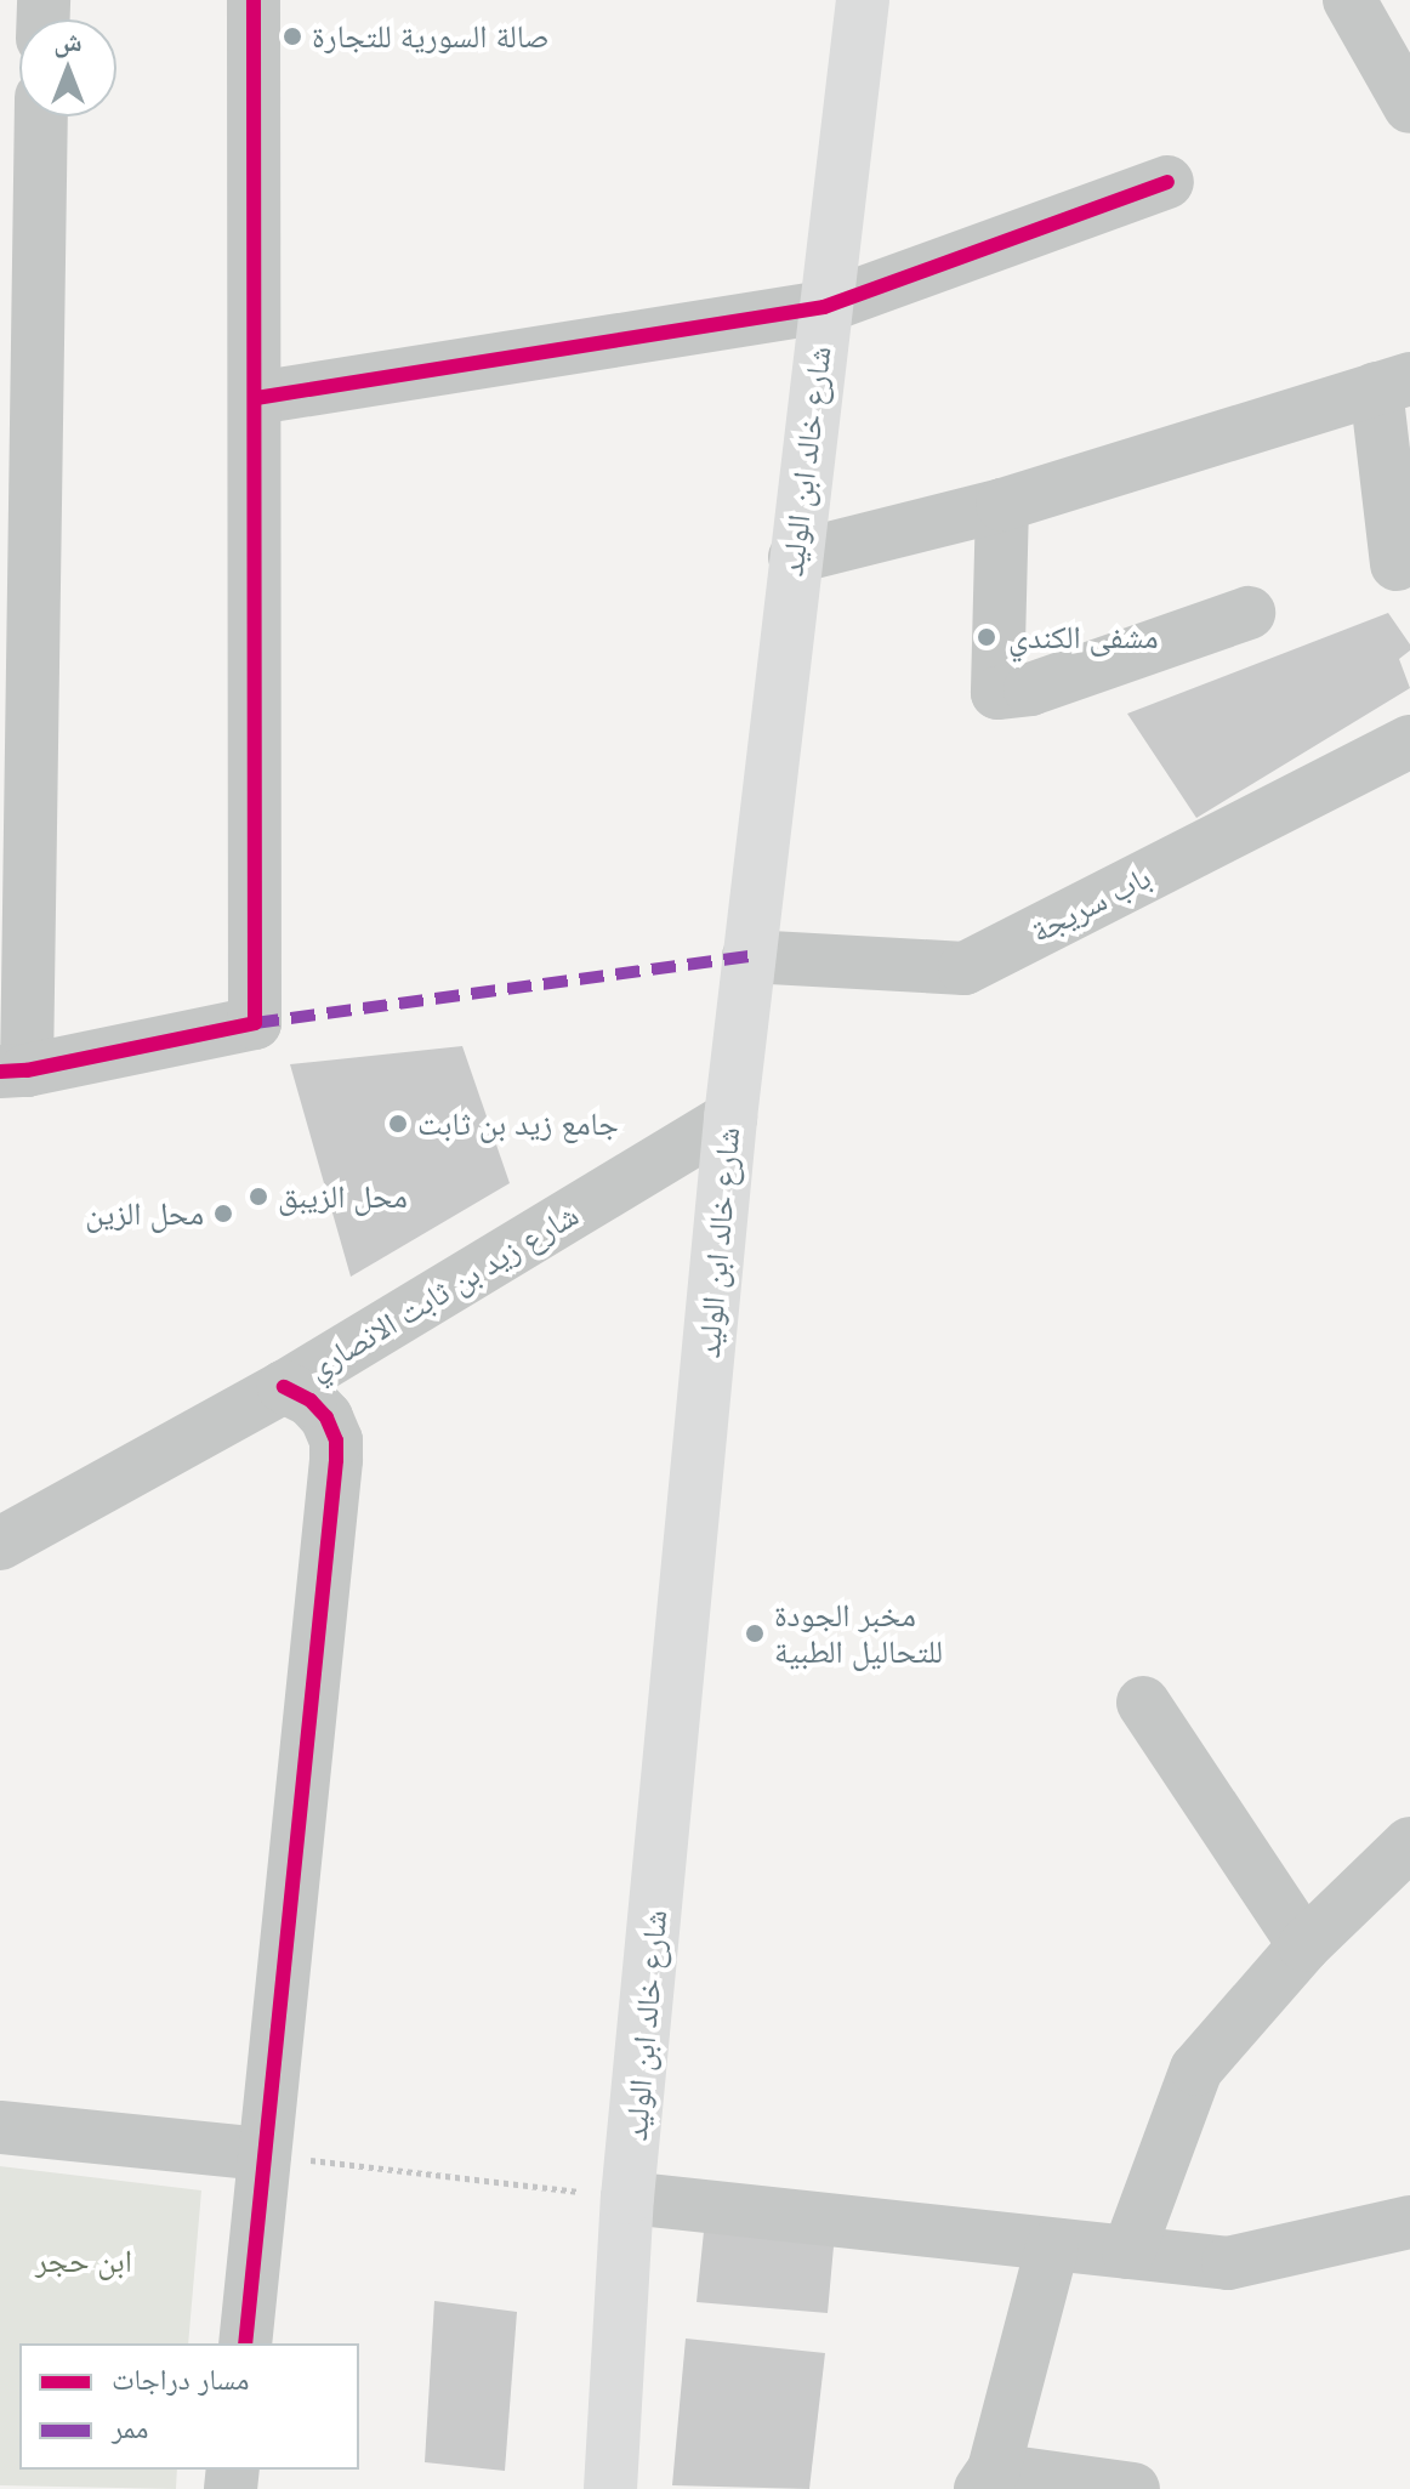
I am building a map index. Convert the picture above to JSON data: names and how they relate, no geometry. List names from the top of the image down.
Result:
{
  "streets": {
    "main road": ["شارع خالد ابن الوليد"],
    "street": ["باب سريجة", "شارع زيد بن ثابت الانصاري"]
  },
  "crossings": [
    ["شارع خالد ابن الوليد", "باب سريجة"],
    ["شارع خالد ابن الوليد", "شارع زيد بن ثابت الانصاري"]
  ],
  "parks": ["ابن حجر"],
  "places": [
    "صالة السورية للتجارة",
    "مشفى الكندي",
    "جامع زيد بن ثابت",
    "محل الزيبق",
    "محل الزين",
    "مخبر الجودة للتحاليل الطبية"
  ],
  "legend": ["مسار دراجات", "ممر"],
  "north": "top"
}
